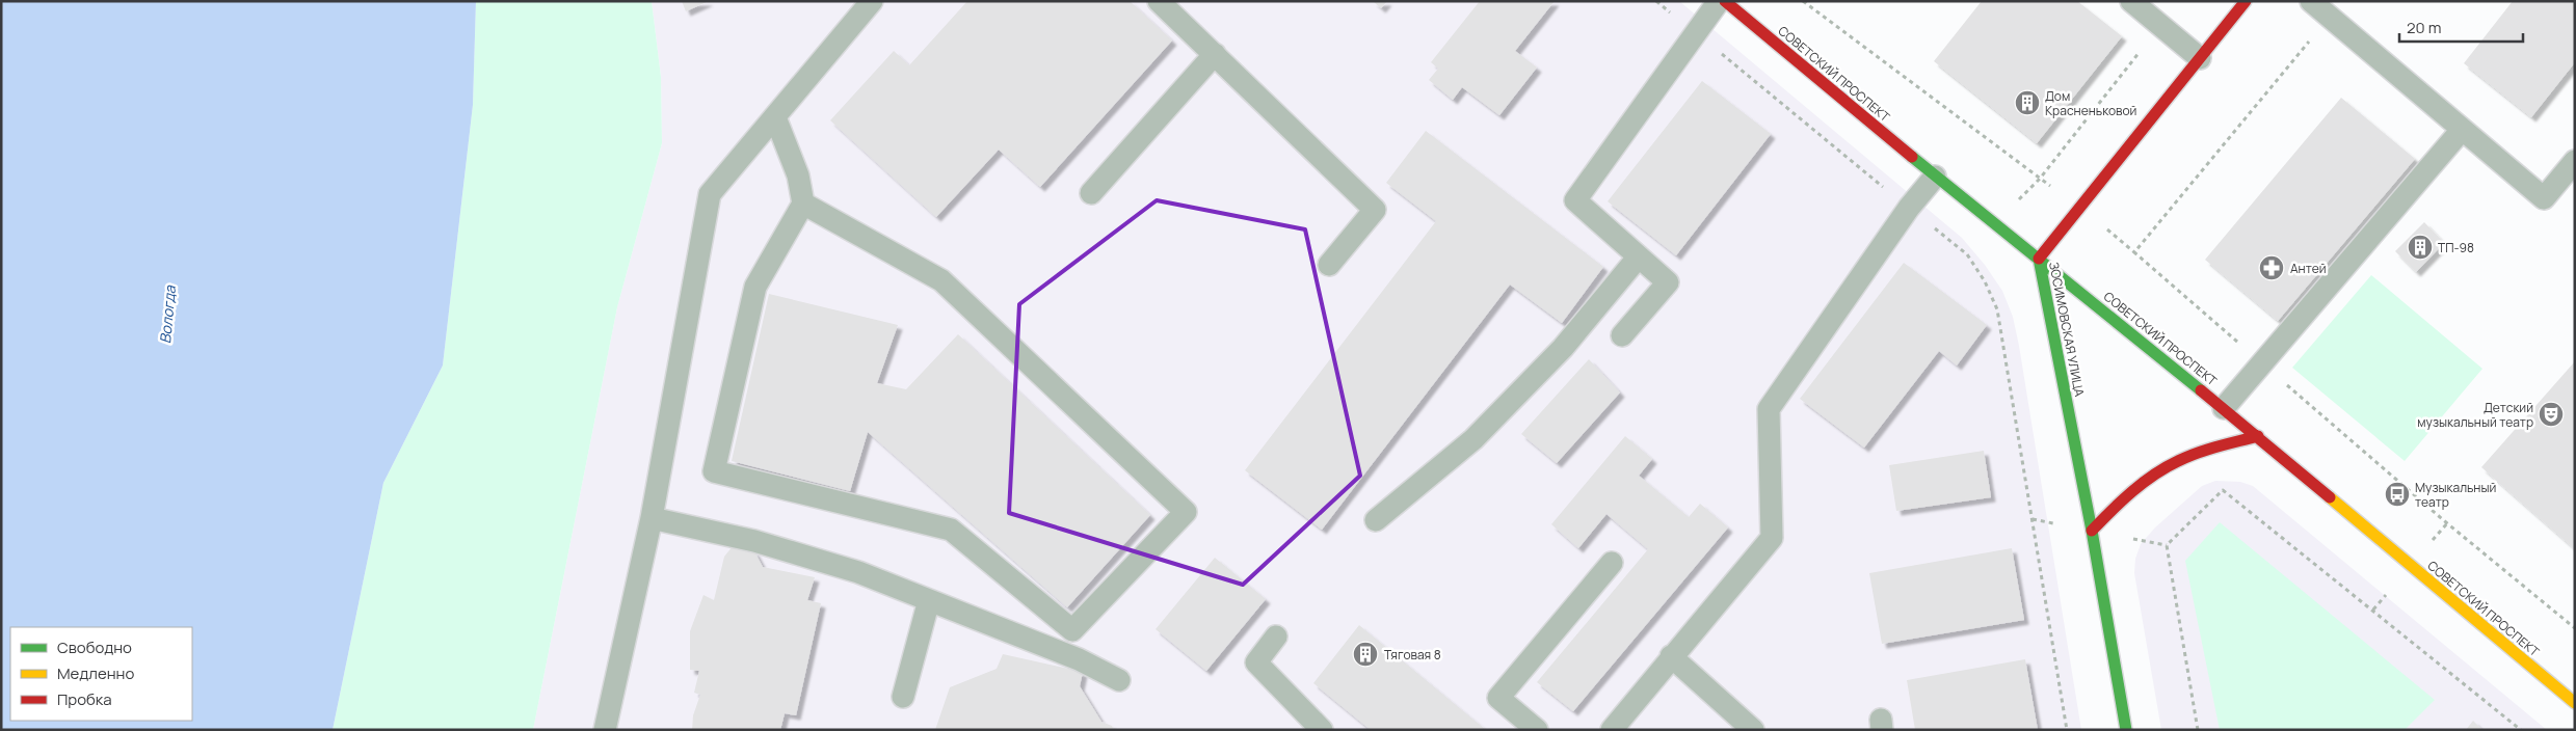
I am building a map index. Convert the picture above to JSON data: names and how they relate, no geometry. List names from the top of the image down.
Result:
{
  "streets": {
    "street": ["СОВЕТСКИЙ ПРОСПЕКТ", "ЗОСИМОВСКАЯ УЛИЦА"]
  },
  "crossings": [
    ["СОВЕТСКИЙ ПРОСПЕКТ", "ЗОСИМОВСКАЯ УЛИЦА"]
  ],
  "water": ["Вологда"],
  "places": {
    "building": ["Дом Красненьковой", "ТП-98", "Тяговая 8"],
    "pharmacy": ["Антей"],
    "theatre": ["Детский музыкальный театр"],
    "bus stop": ["Музыкальный театр"]
  },
  "legend": ["Свободно", "Медленно", "Пробка"],
  "scale_bar": "20 m"
}
